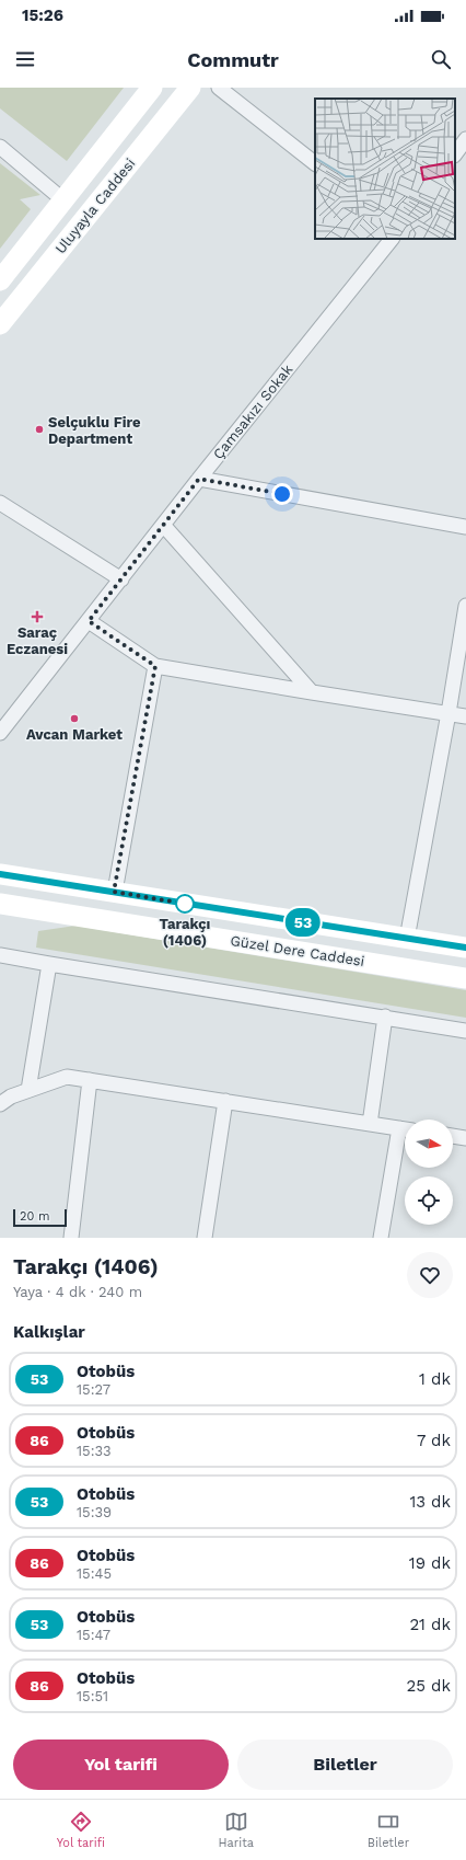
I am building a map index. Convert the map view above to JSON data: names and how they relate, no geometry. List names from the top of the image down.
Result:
{
  "streets": {
    "main road": ["Uluyayla Caddesi", "Güzel Dere Caddesi"],
    "street": ["Çamsakızı Sokak"]
  },
  "places": {
    "other": ["Selçuklu Fire Department", "Avcan Market", "Tarakçı (1406)"],
    "health": ["Saraç Eczanesi"]
  },
  "lines": ["bus line 53"],
  "scale_bar": "20 m",
  "north": "right",
  "page": {
    "status": "15:26",
    "header": "Commutr",
    "on_map": "53",
    "scale": "20 m",
    "heading": [
      ["Tarakçı (1406)", "Yaya · 4 dk · 240 m"],
      "Kalkışlar"
    ],
    "list": [
      {
        "mark": "53",
        "name": "Otobüs",
        "note": "15:27",
        "value": "1 dk"
      },
      {
        "mark": "86",
        "name": "Otobüs",
        "note": "15:33",
        "value": "7 dk"
      },
      {
        "mark": "53",
        "name": "Otobüs",
        "note": "15:39",
        "value": "13 dk"
      },
      {
        "mark": "86",
        "name": "Otobüs",
        "note": "15:45",
        "value": "19 dk"
      },
      {
        "mark": "53",
        "name": "Otobüs",
        "note": "15:47",
        "value": "21 dk"
      },
      {
        "mark": "86",
        "name": "Otobüs",
        "note": "15:51",
        "value": "25 dk"
      }
    ],
    "buttons": ["Yol tarifi", "Biletler"],
    "tabs": ["Yol tarifi", "Harita", "Biletler"]
  }
}
